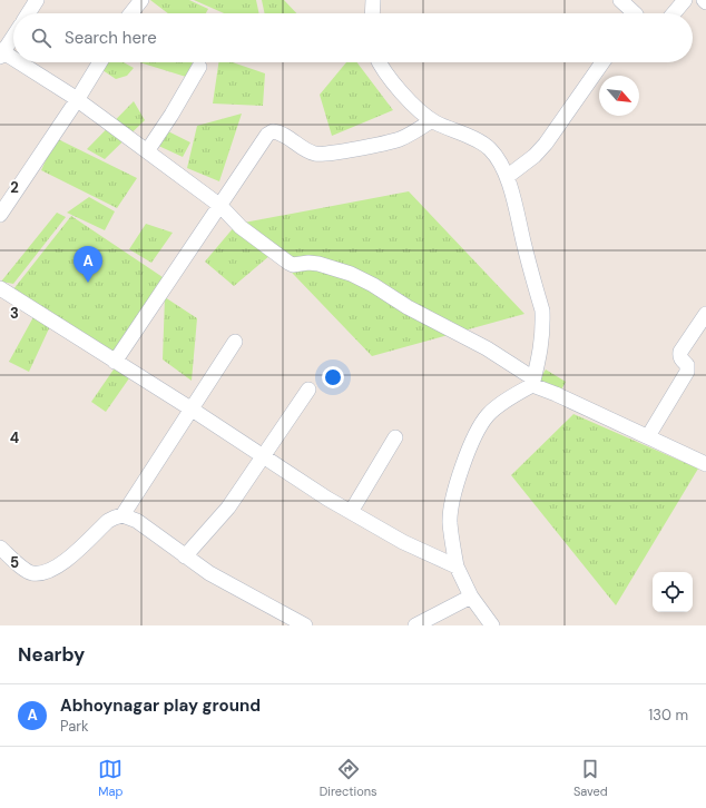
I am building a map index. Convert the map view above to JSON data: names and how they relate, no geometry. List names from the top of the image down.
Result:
{
  "north": "bottom right",
  "page": {
    "search": "Search here",
    "pins": "A",
    "heading": "Nearby",
    "list": [
      {
        "mark": "A",
        "name": "Abhoynagar play ground",
        "note": "Park",
        "value": "130 m"
      }
    ],
    "nav": ["Map", "Directions", "Saved"]
  },
  "grid": {
    "rows": [
      "2",
      "3",
      "4",
      "5"
    ]
  }
}
